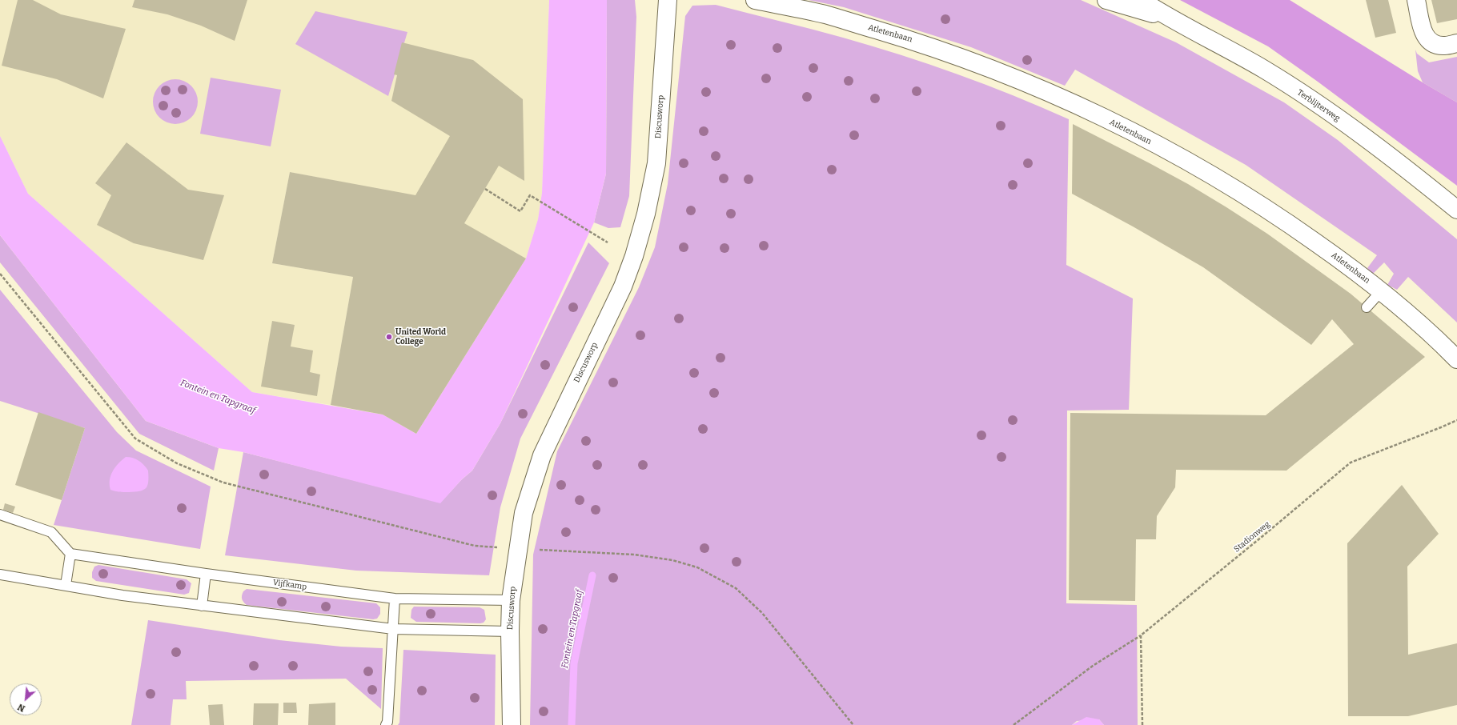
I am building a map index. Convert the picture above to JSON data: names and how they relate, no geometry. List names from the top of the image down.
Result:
{
  "streets": {
    "street": ["Atletenbaan", "Terblijterweg", "Discusworp"],
    "lane": ["Vijfkamp"],
    "path": ["Stadionweg"]
  },
  "crossings": [
    ["Discusworp", "Vijfkamp"]
  ],
  "water": ["Fontein en Tapgraaf"],
  "places": ["United World College"],
  "north": "bottom left"
}
